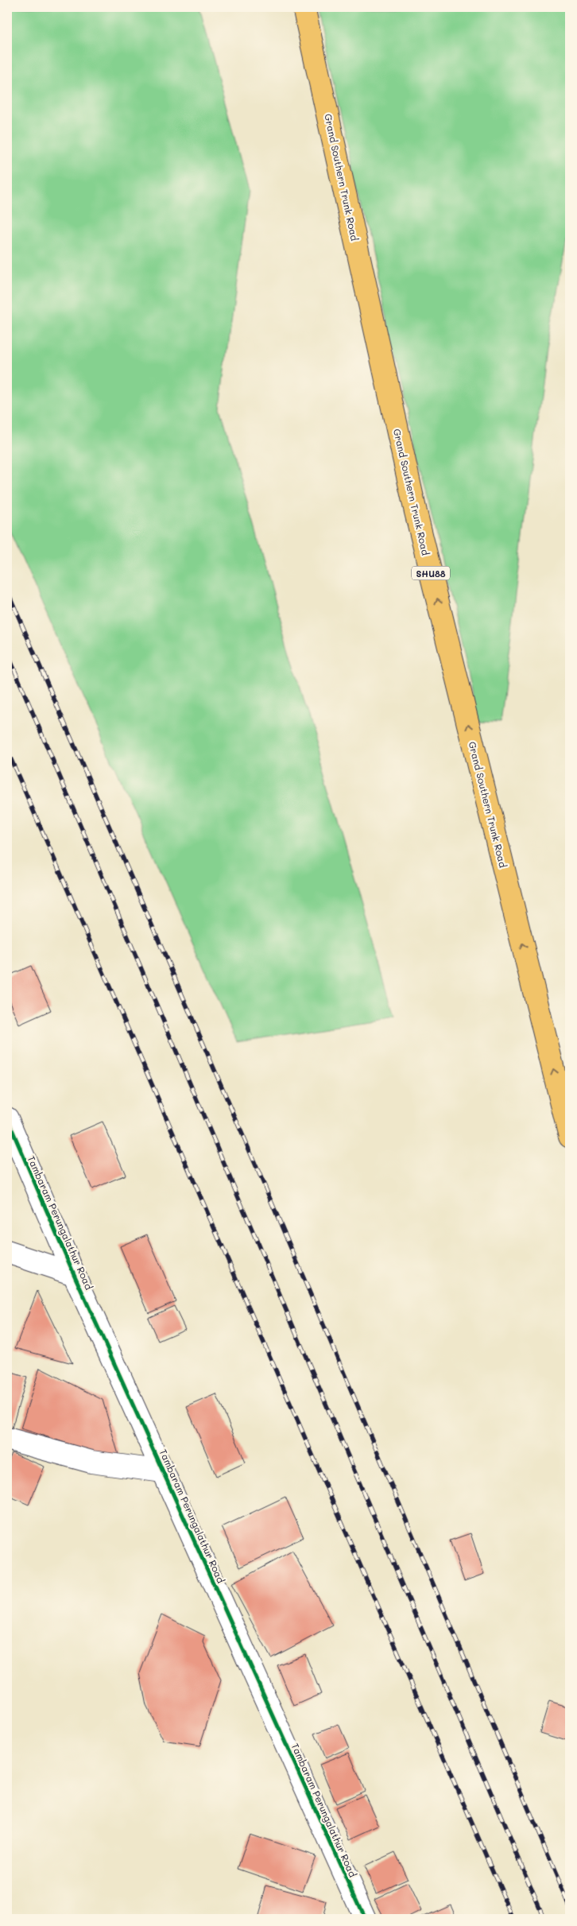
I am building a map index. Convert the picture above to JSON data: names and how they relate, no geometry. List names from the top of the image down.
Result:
{
  "streets": {
    "main road": ["Grand Southern Trunk Road", "SHU88"],
    "street": ["Tambaram Perungalathur Road"]
  },
  "one_way": ["Grand Southern Trunk Road"]
}
